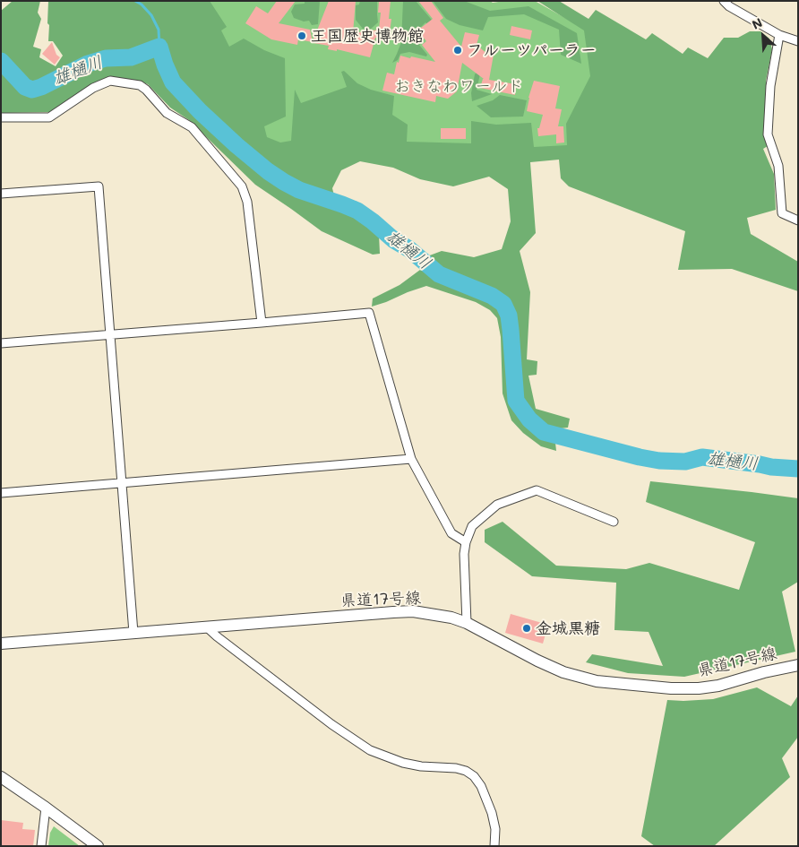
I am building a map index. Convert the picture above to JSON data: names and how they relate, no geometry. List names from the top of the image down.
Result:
{
  "streets": {
    "main road": ["県道17号線"]
  },
  "water": ["雄樋川"],
  "parks": ["おきなわワールド"],
  "places": ["王国歴史博物館", "フルーツパーラー", "金城黒糖"],
  "north": "top left"
}
